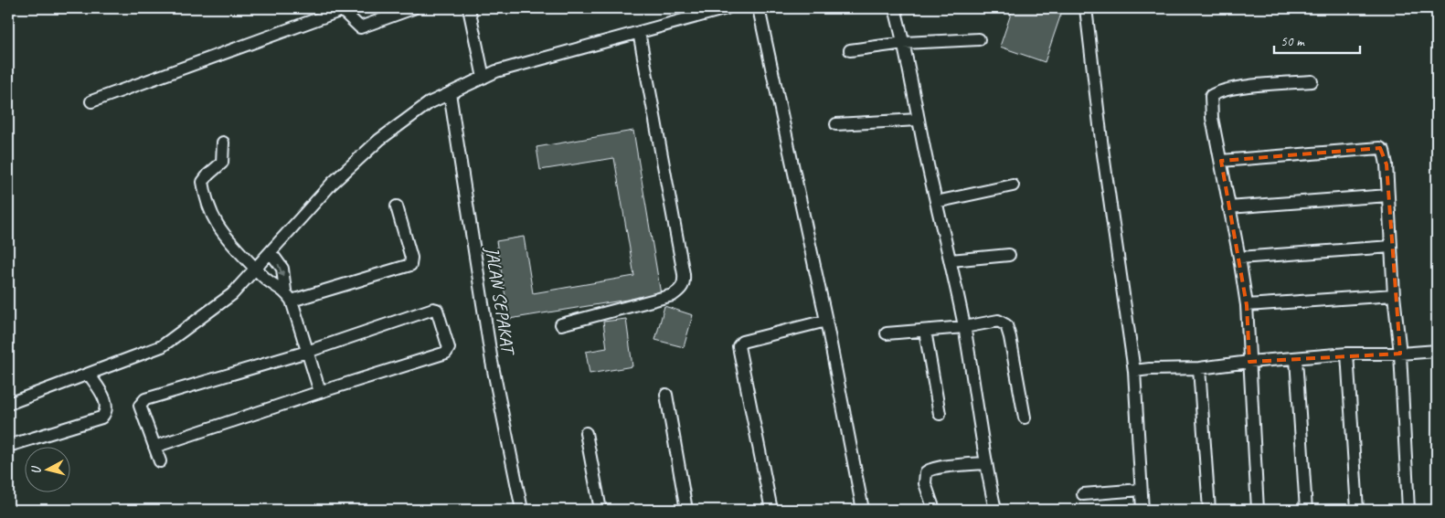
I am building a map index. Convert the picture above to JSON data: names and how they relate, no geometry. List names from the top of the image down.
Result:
{
  "streets": {
    "street": ["JALAN SEPAKAT"]
  },
  "scale_bar": "50 m",
  "north": "left"
}
